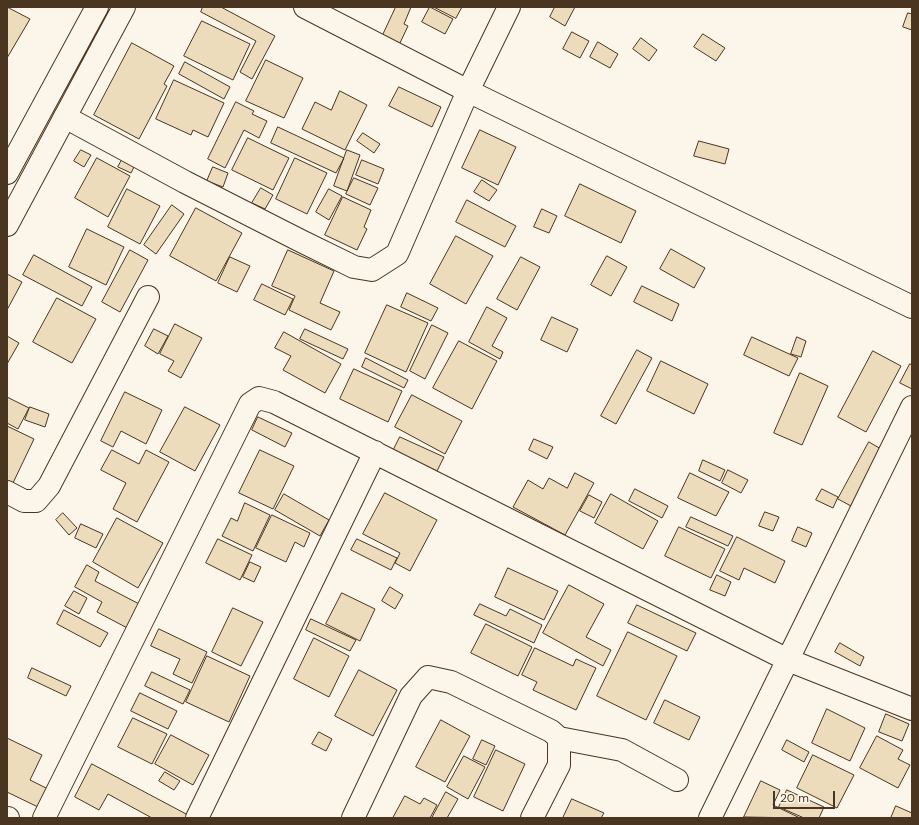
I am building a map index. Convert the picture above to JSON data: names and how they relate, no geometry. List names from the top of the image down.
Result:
{
  "scale_bar": "20 m"
}
